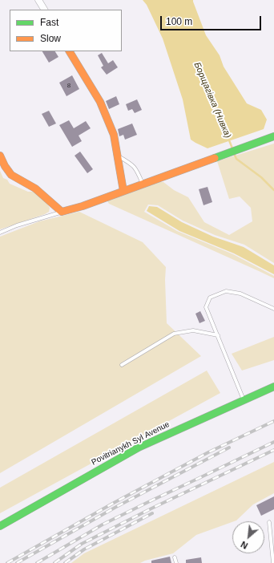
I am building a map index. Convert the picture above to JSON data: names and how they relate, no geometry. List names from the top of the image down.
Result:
{
  "streets": {
    "street": ["Povitrianykh Syl Avenue"]
  },
  "water": ["Борщагівка (Нивка)"],
  "house_numbers": ["8"],
  "legend": ["Fast", "Slow"],
  "scale_bar": "100 m",
  "north": "bottom left"
}
